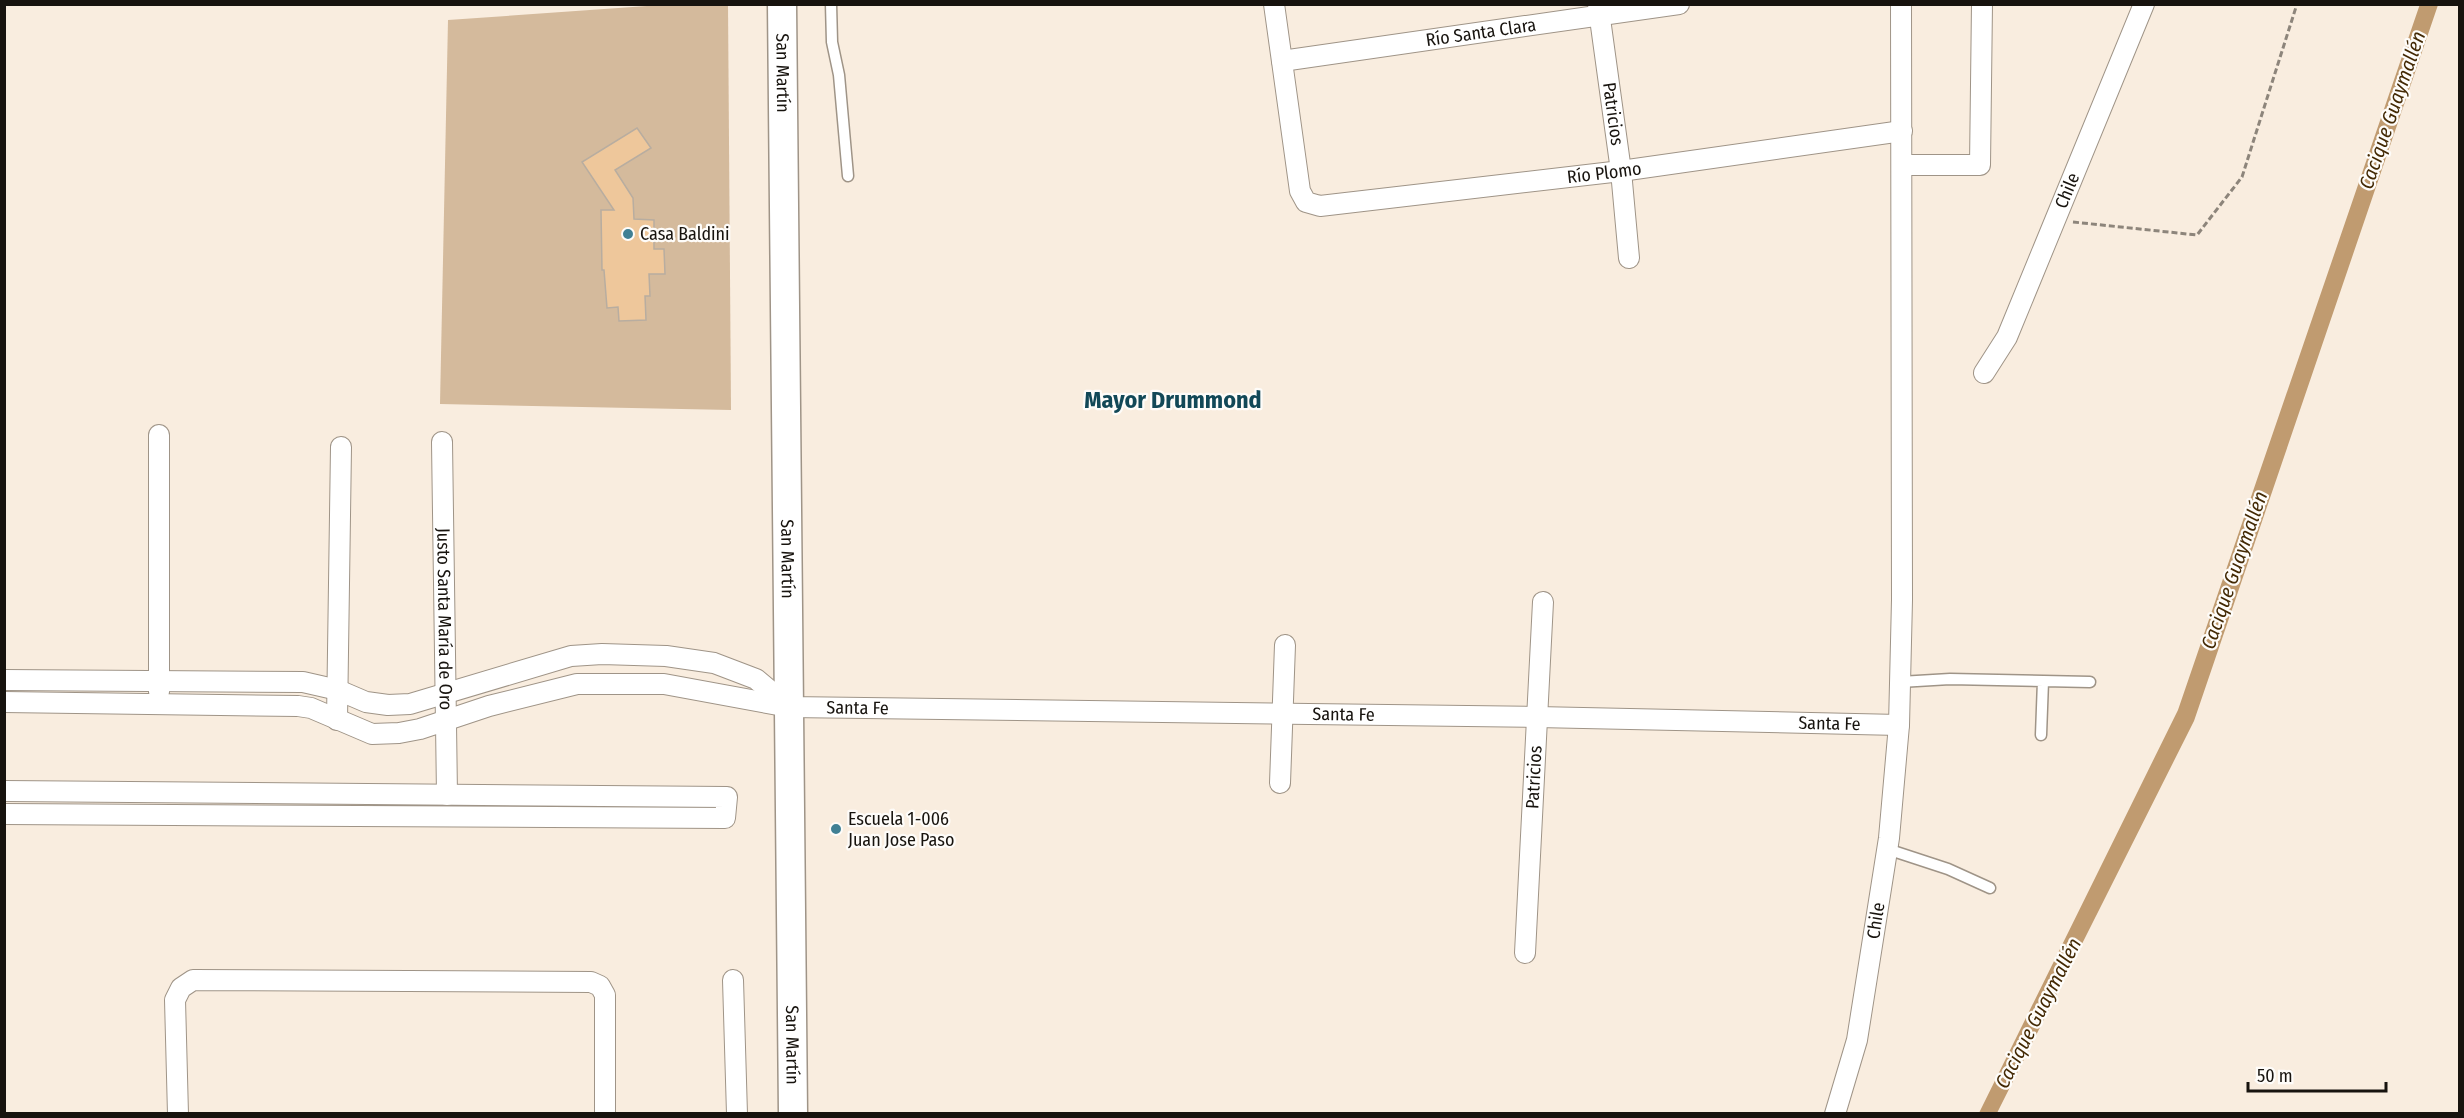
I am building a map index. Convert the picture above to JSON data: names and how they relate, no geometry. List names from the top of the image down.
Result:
{
  "streets": {
    "main road": ["San Martín"],
    "street": [
      "Río Santa Clara",
      "Patricios",
      "Río Plomo",
      "Chile",
      "Justo Santa María de Oro",
      "Santa Fe"
    ]
  },
  "crossings": [
    ["Río Santa Clara", "Patricios"],
    ["Río Santa Clara", "Río Plomo"],
    ["San Martín", "Santa Fe"],
    ["Patricios", "Río Plomo"],
    ["Patricios", "Santa Fe"],
    ["Río Plomo", "Chile"],
    ["Chile", "Santa Fe"],
    ["Justo Santa María de Oro", "Santa Fe"]
  ],
  "districts": ["Mayor Drummond"],
  "water": ["Cacique Guaymallén"],
  "places": ["Casa Baldini", "Escuela 1-006 Juan Jose Paso"],
  "scale_bar": "50 m"
}
